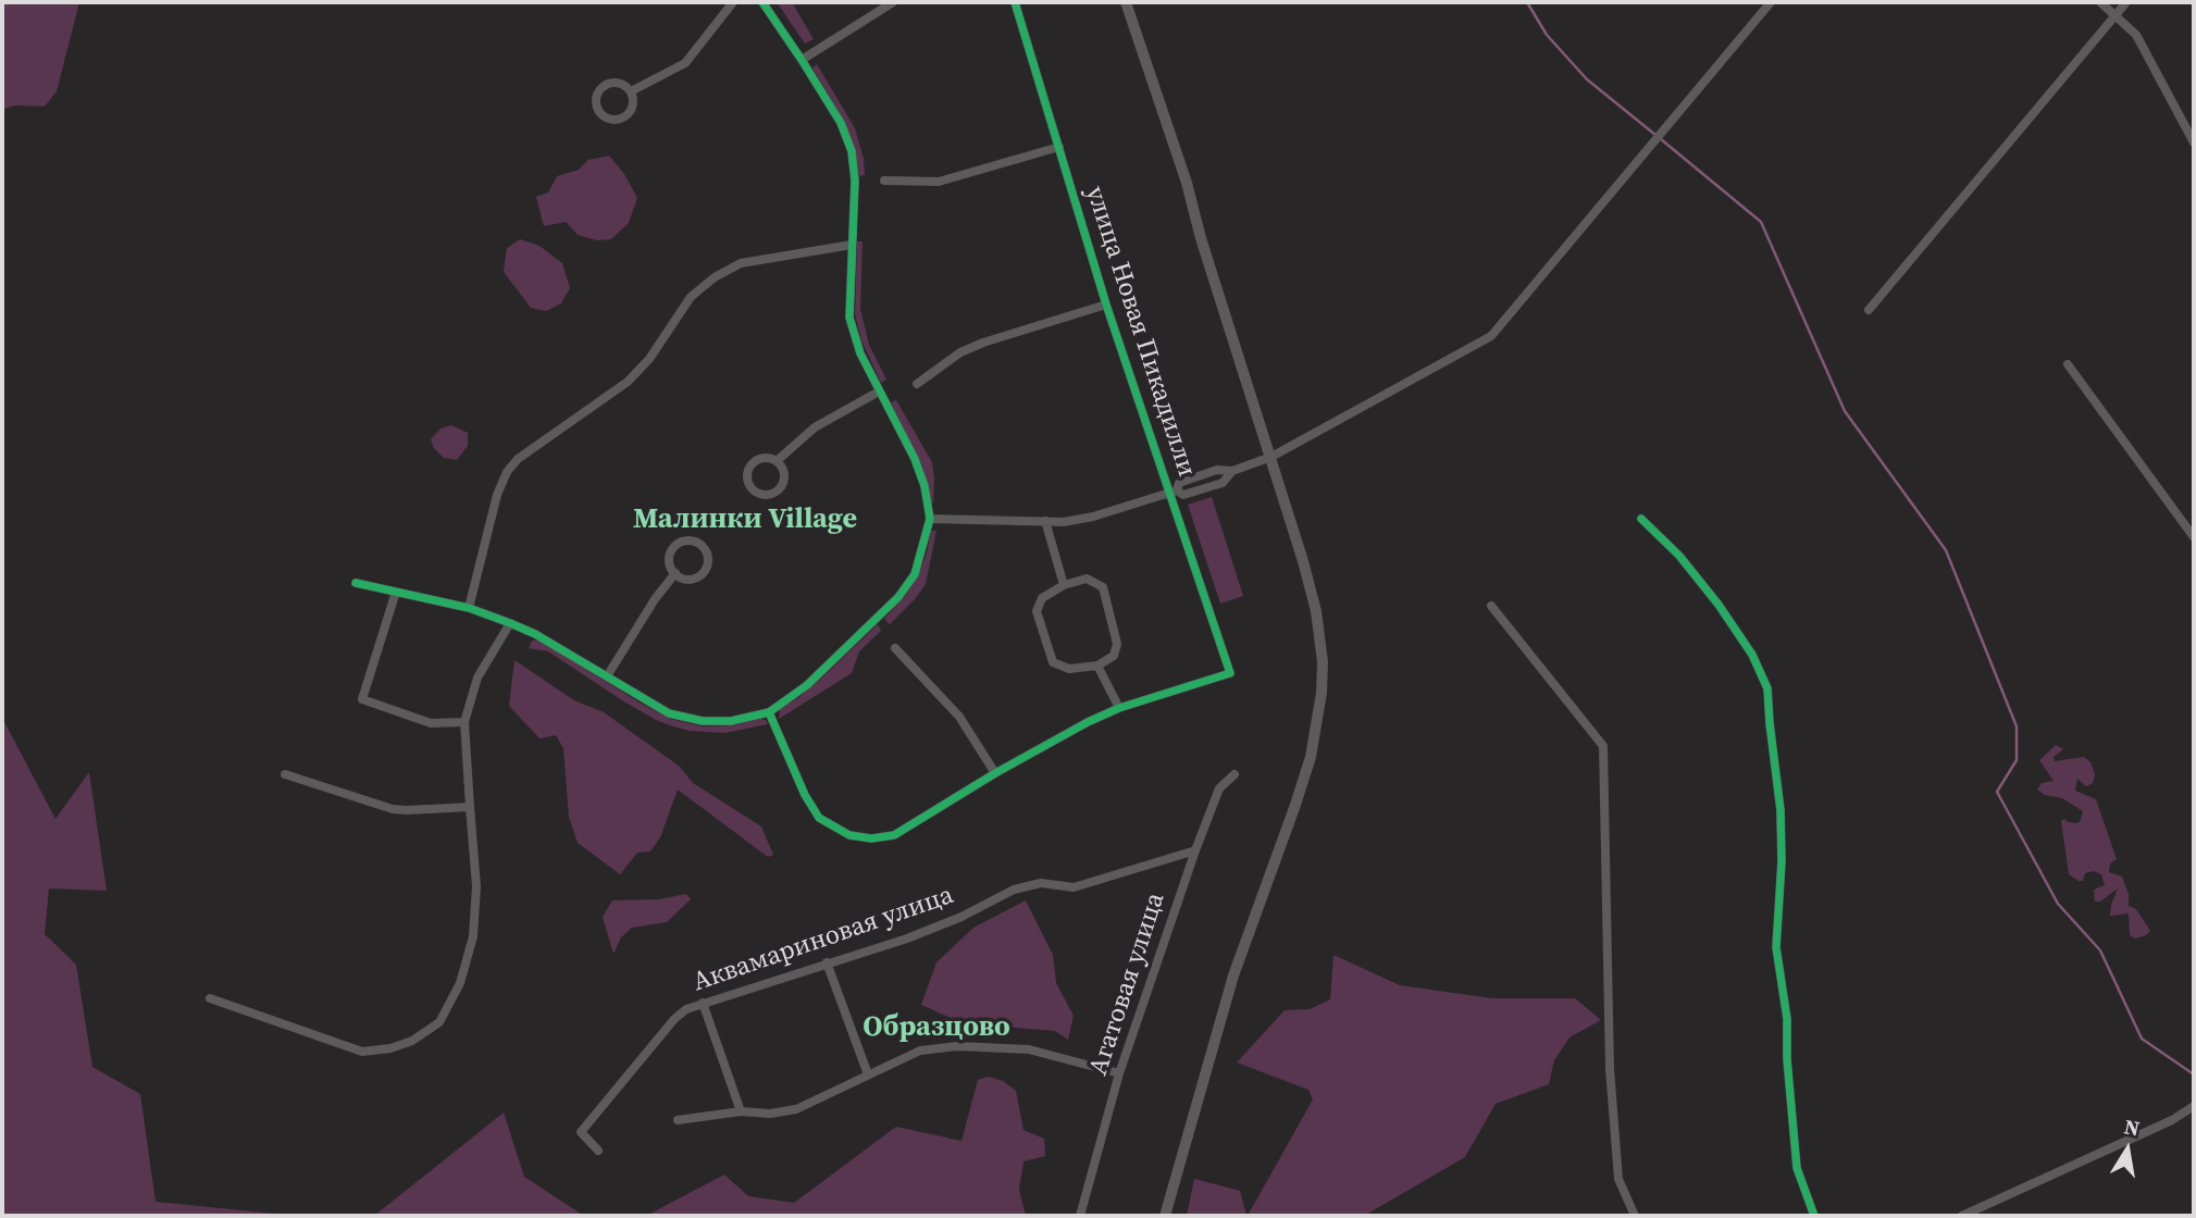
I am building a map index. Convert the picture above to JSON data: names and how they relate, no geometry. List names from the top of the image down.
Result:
{
  "streets": {
    "street": ["улица Новая Пикадилли", "Аквамариновая улица", "Агатовая улица"]
  },
  "crossings": [
    ["Аквамариновая улица", "Агатовая улица"]
  ],
  "districts": ["Малинки Village", "Образцово"],
  "north": "top"
}
